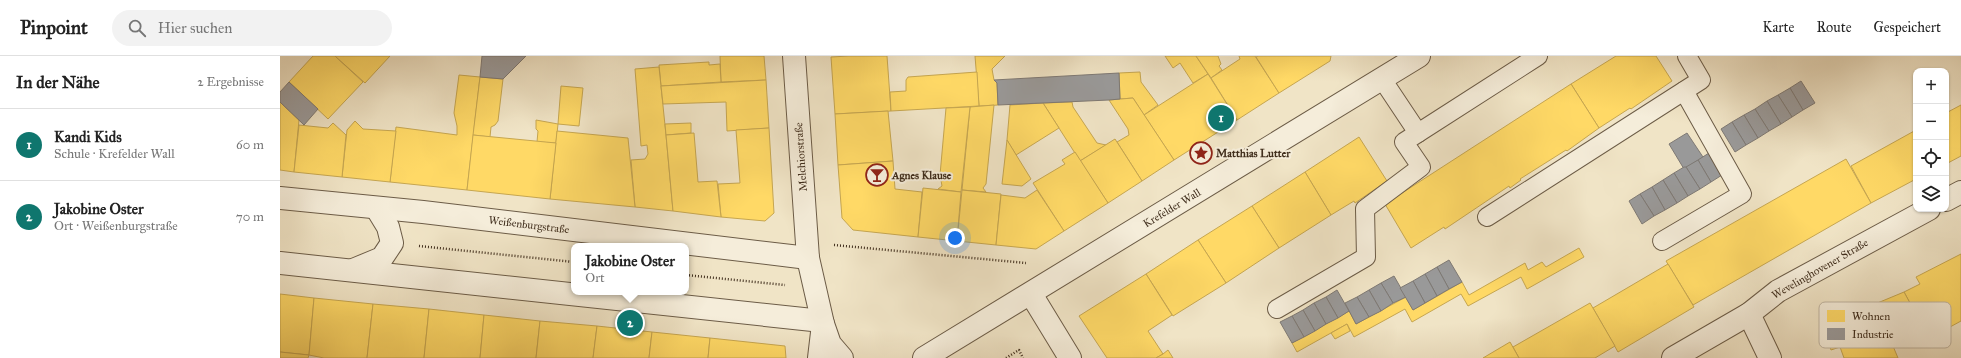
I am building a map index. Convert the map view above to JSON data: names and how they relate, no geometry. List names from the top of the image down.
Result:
{
  "streets": {
    "street": [
      "Melchiorstraße",
      "Krefelder Wall",
      "Weißenburgstraße",
      "Wevelinghovener Straße"
    ]
  },
  "crossings": [
    ["Melchiorstraße", "Weißenburgstraße"]
  ],
  "places": {
    "place": ["Matthias Lutter"],
    "bar": ["Agnes Klause"]
  },
  "legend": ["Wohnen", "Industrie"],
  "page": {
    "header": "Pinpoint",
    "search": "Hier suchen",
    "nav": ["Karte", "Route", "Gespeichert"],
    "heading": ["In der Nähe", "2 Ergebnisse"],
    "map_buttons": ["+", "−"],
    "pins": ["1", "2"],
    "list": [
      {
        "mark": "1",
        "name": "Kandi Kids",
        "note": "Schule · Krefelder Wall",
        "value": "60 m"
      },
      {
        "mark": "2",
        "name": "Jakobine Oster",
        "note": "Ort · Weißenburgstraße",
        "value": "70 m"
      }
    ],
    "popup": ["Jakobine Oster", "Ort"]
  }
}
